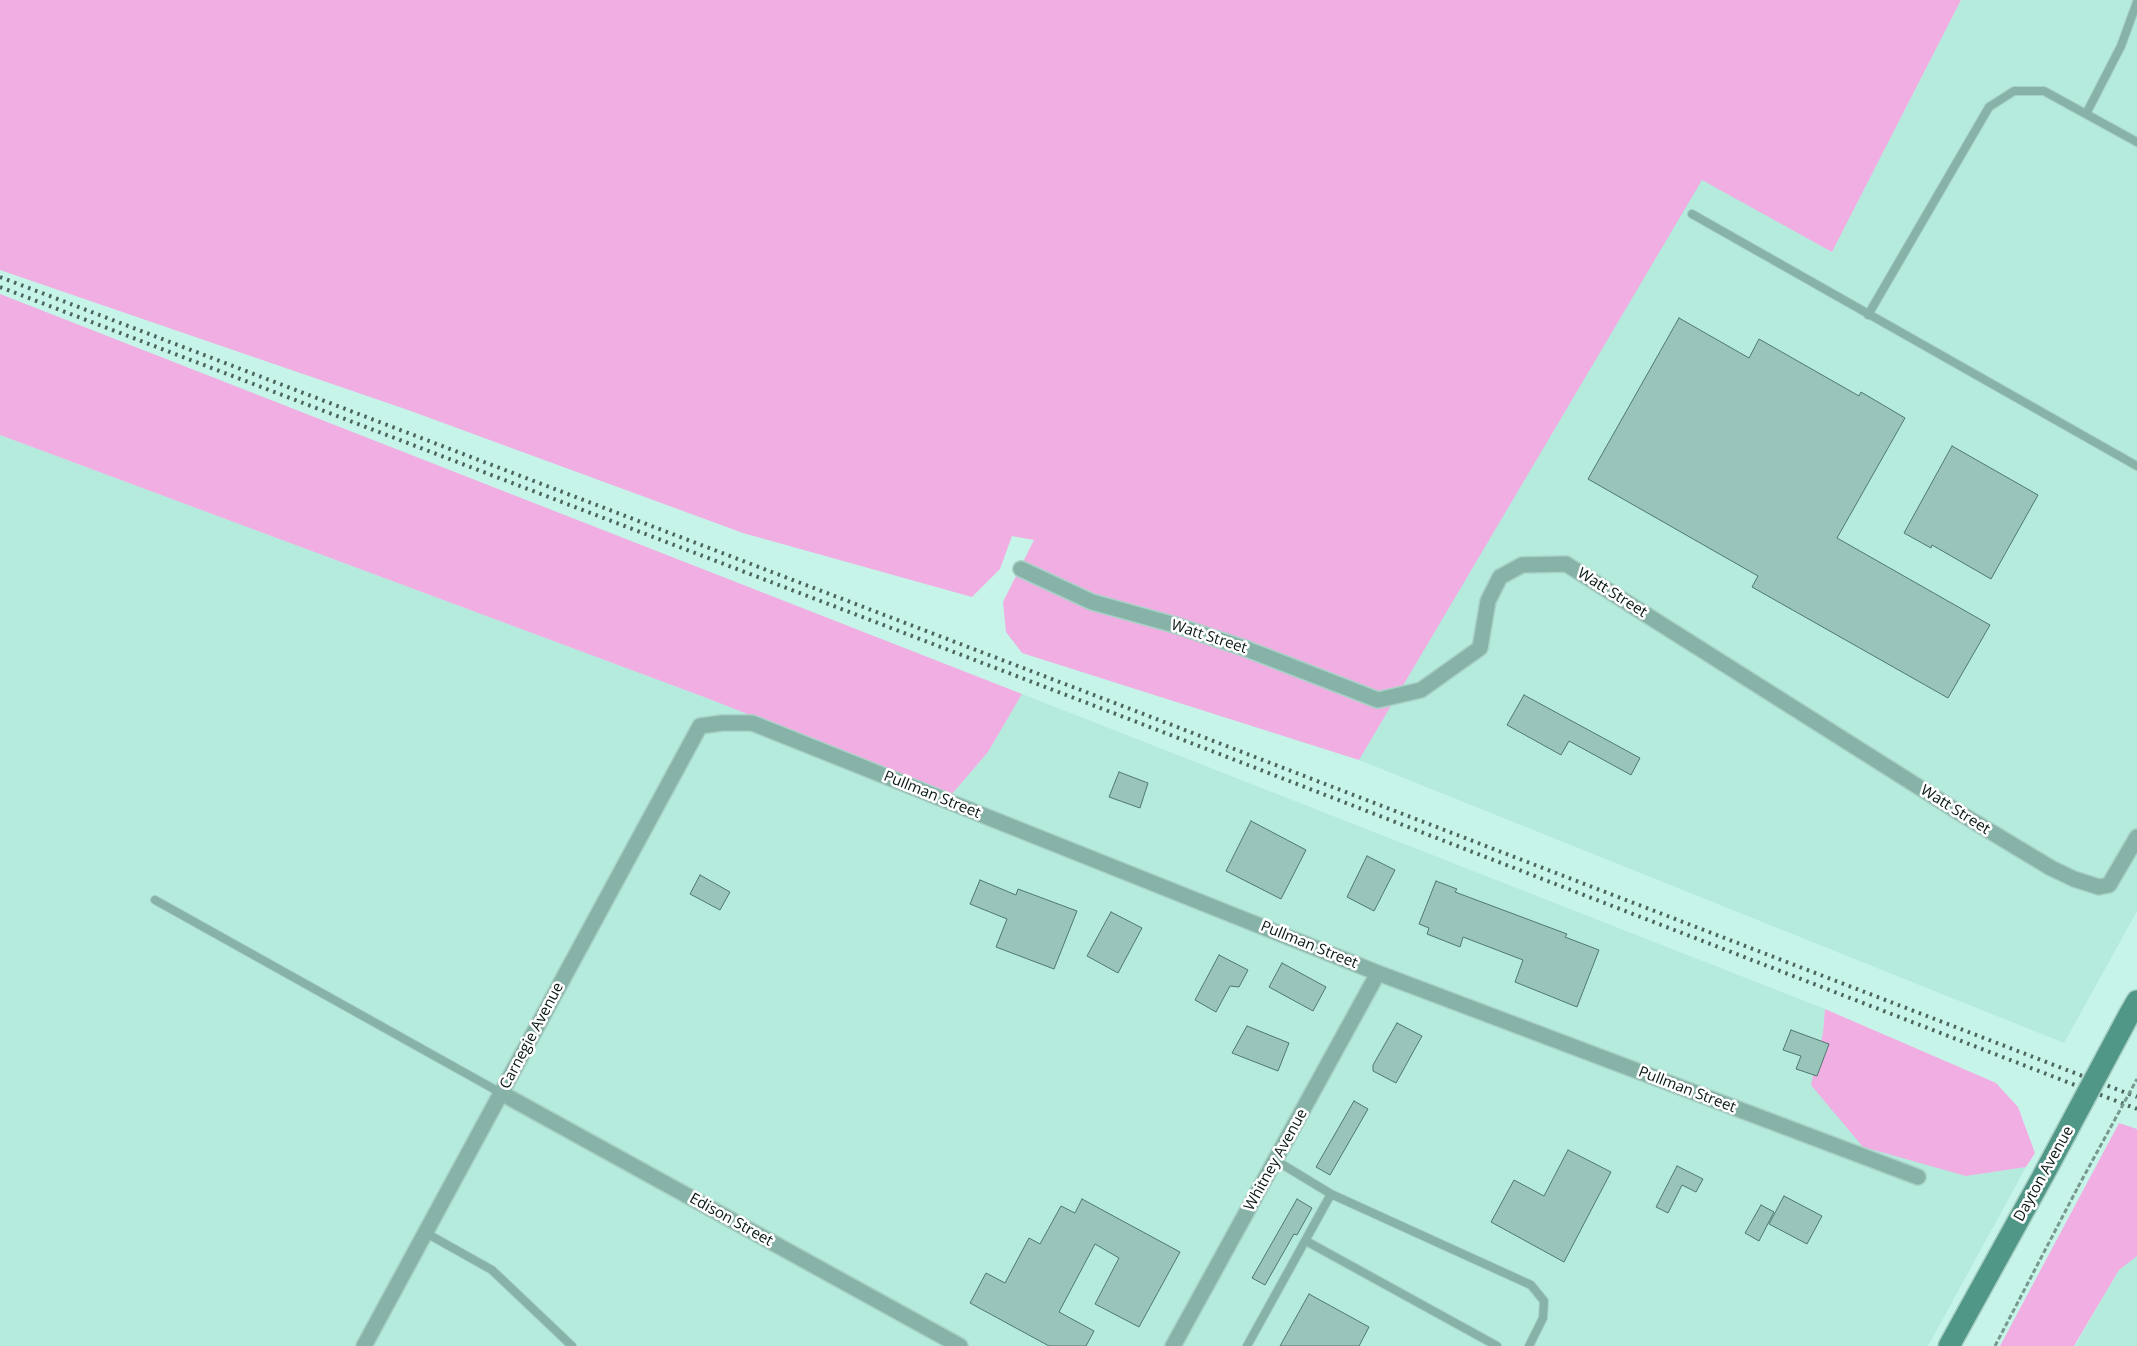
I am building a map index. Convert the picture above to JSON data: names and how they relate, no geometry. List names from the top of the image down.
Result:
{
  "streets": {
    "main road": ["Dayton Avenue"],
    "street": [
      "Watt Street",
      "Pullman Street",
      "Carnegie Avenue",
      "Whitney Avenue",
      "Edison Street"
    ]
  },
  "crossings": [
    ["Pullman Street", "Carnegie Avenue"],
    ["Pullman Street", "Whitney Avenue"],
    ["Carnegie Avenue", "Edison Street"]
  ]
}
